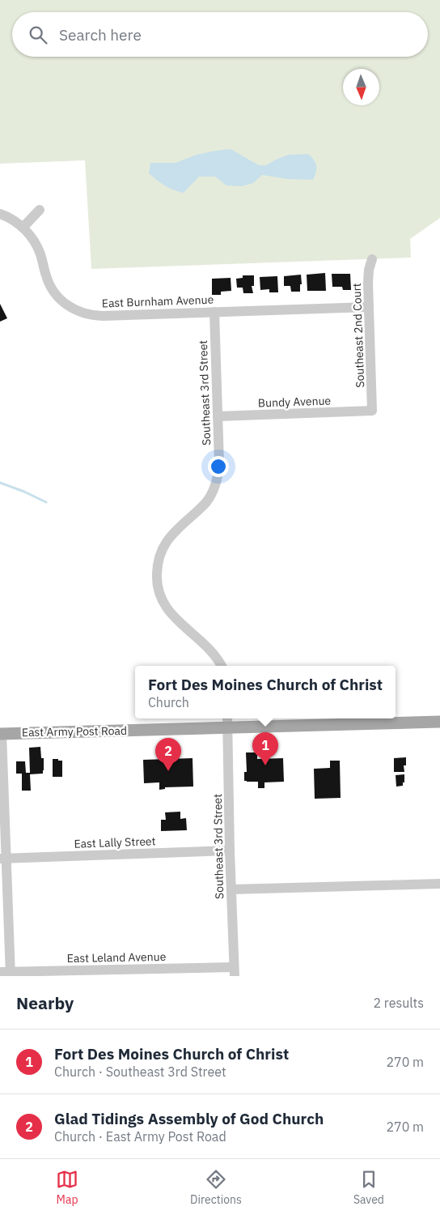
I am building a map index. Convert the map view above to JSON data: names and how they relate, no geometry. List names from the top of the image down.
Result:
{
  "streets": {
    "main road": ["East Army Post Road"],
    "street": [
      "East Burnham Avenue",
      "Southeast 2nd Court",
      "Southeast 3rd Street",
      "Bundy Avenue",
      "East Lally Street",
      "East Leland Avenue"
    ]
  },
  "crossings": [
    ["East Burnham Avenue", "Southeast 2nd Court"],
    ["East Burnham Avenue", "Southeast 3rd Street"],
    ["Southeast 2nd Court", "Bundy Avenue"],
    ["Southeast 3rd Street", "Bundy Avenue"],
    ["Southeast 3rd Street", "East Army Post Road"],
    ["Southeast 3rd Street", "East Lally Street"],
    ["Southeast 3rd Street", "East Leland Avenue"]
  ],
  "north": "bottom",
  "page": {
    "search": "Search here",
    "popup": ["Fort Des Moines Church of Christ", "Church"],
    "pins": ["1", "2"],
    "heading": ["Nearby", "2 results"],
    "list": [
      {
        "mark": "1",
        "name": "Fort Des Moines Church of Christ",
        "note": "Church · Southeast 3rd Street",
        "value": "270 m"
      },
      {
        "mark": "2",
        "name": "Glad Tidings Assembly of God Church",
        "note": "Church · East Army Post Road",
        "value": "270 m"
      }
    ],
    "nav": ["Map", "Directions", "Saved"]
  }
}
